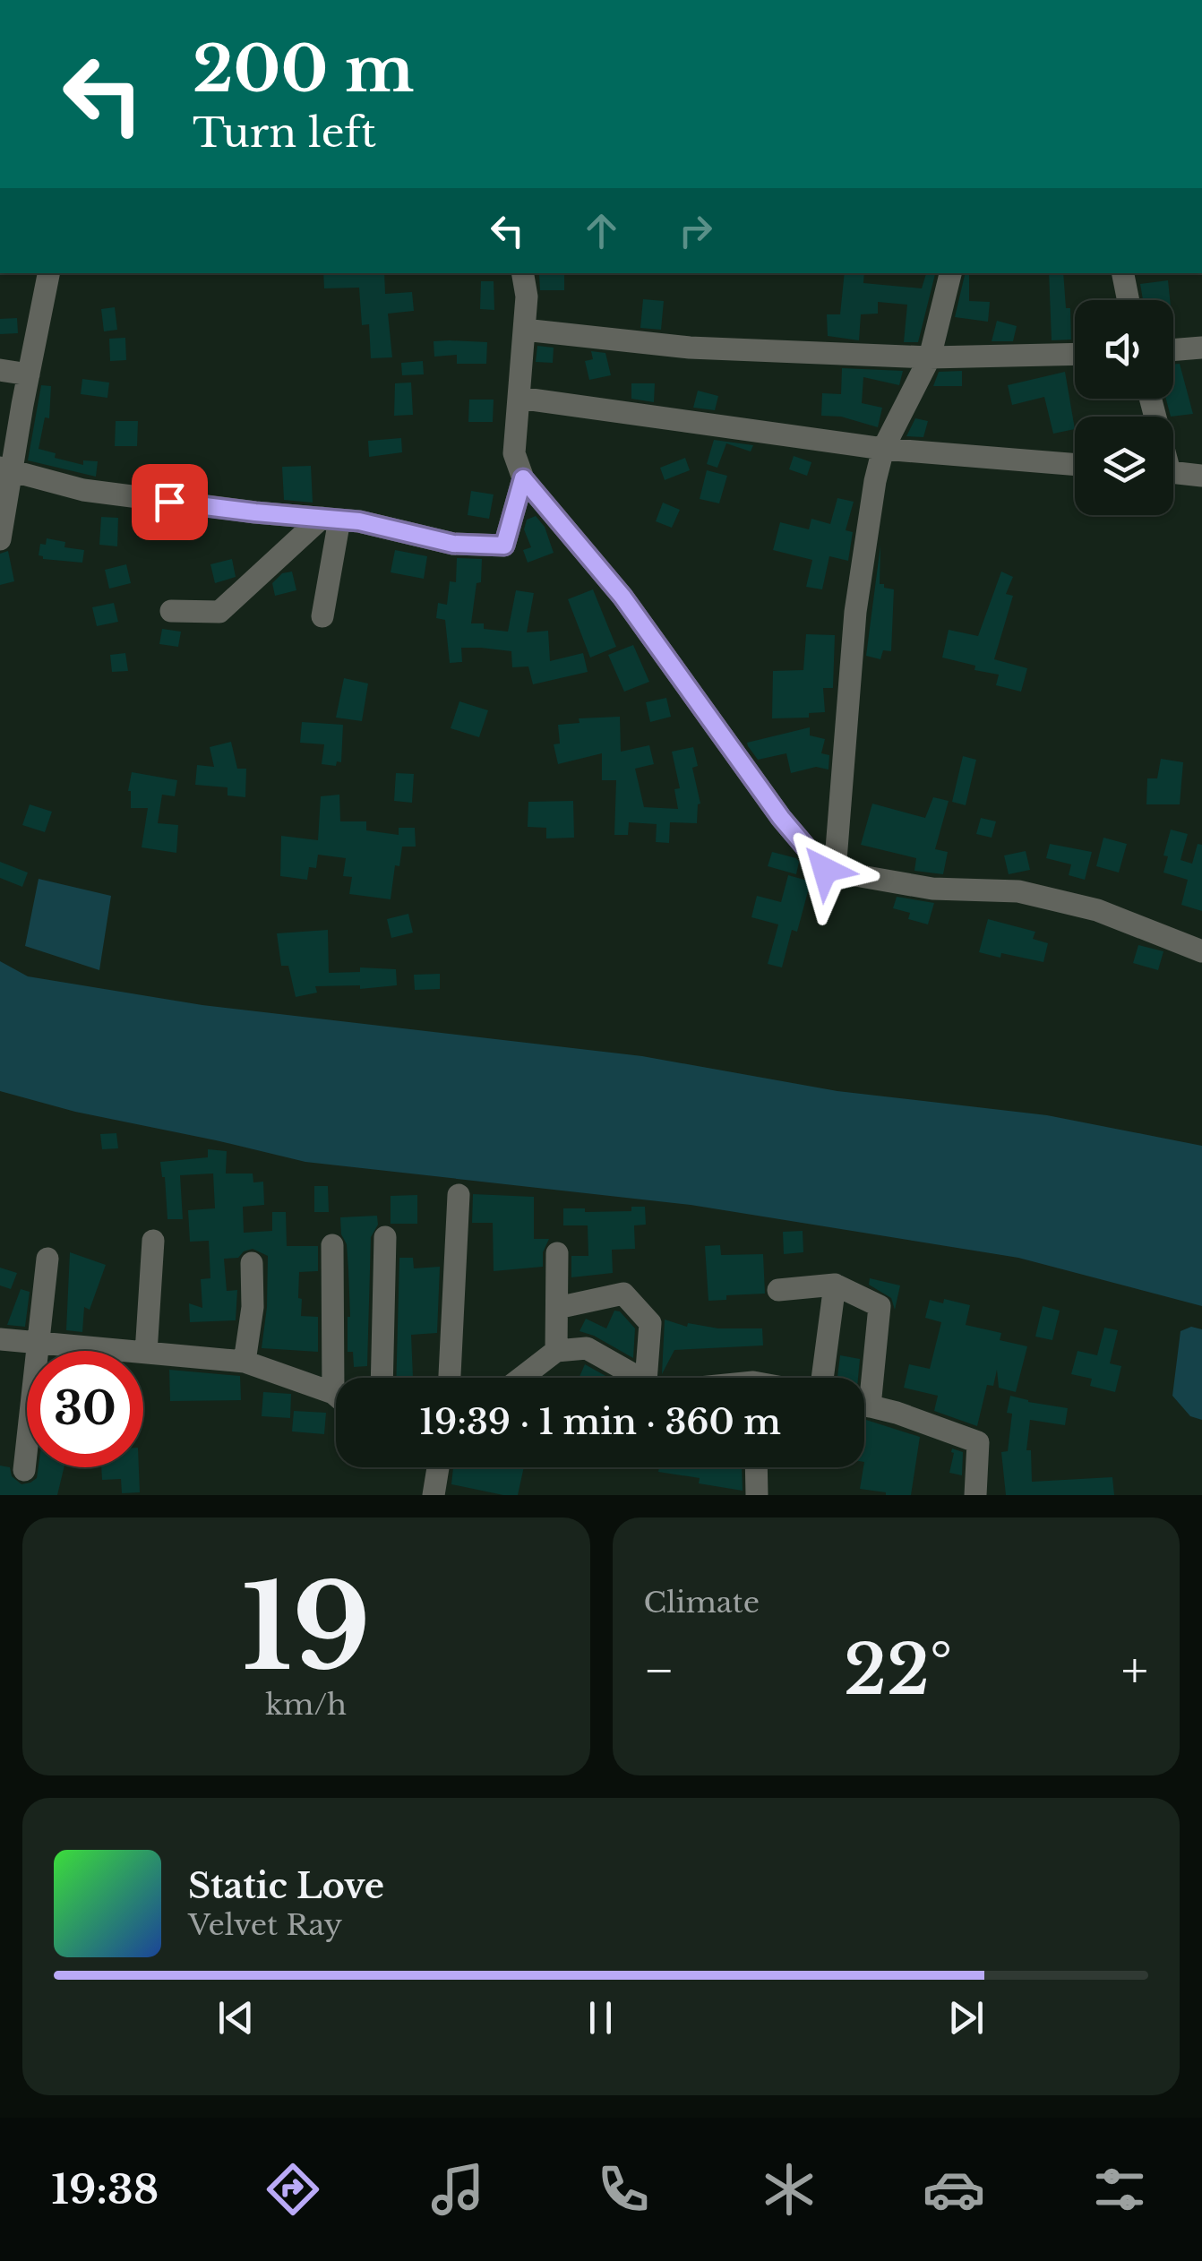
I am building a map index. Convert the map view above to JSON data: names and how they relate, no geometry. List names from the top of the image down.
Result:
{
  "page": {
    "turn": ["200 m", "Turn left"],
    "limit": "30",
    "trip": "19:39 · 1 min · 360 m",
    "tile": [
      ["19", "km/h"],
      "Climate"
    ],
    "heat": ["−", "22°", "+"],
    "song": ["Static Love", "Velvet Ray"],
    "tabs": "19:38"
  }
}
